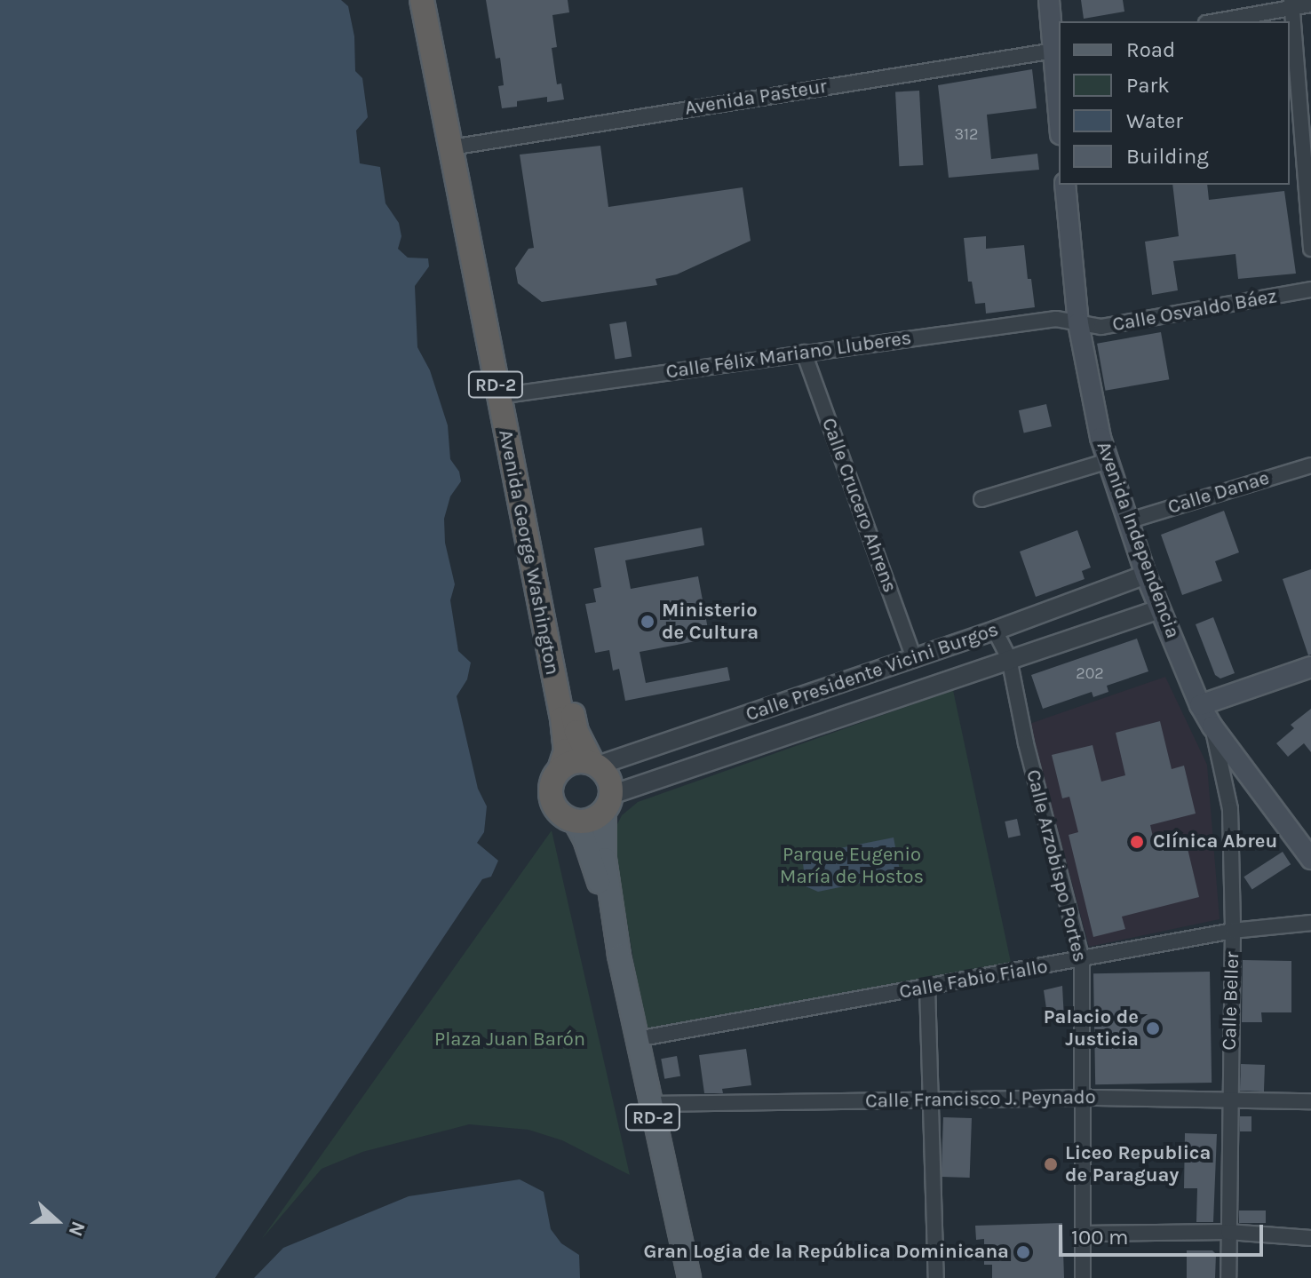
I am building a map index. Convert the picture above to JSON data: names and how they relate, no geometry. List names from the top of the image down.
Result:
{
  "streets": {
    "highway": ["RD-2", "Avenida George Washington"],
    "main road": ["Avenida Independencia"],
    "street": [
      "Avenida Pasteur",
      "Calle Osvaldo Báez",
      "Calle Félix Mariano Lluberes",
      "Calle Danae",
      "Calle Crucero Ahrens",
      "Calle Presidente Vicini Burgos",
      "Calle Arzobispo Portes",
      "Calle Fabio Fiallo",
      "Calle Beller",
      "Calle Francisco J. Peynado"
    ]
  },
  "crossings": [
    ["Avenida Pasteur", "Avenida George Washington"],
    ["Calle Osvaldo Báez", "Calle Félix Mariano Lluberes"],
    ["Calle Osvaldo Báez", "Avenida Independencia"],
    ["Calle Félix Mariano Lluberes", "Calle Crucero Ahrens"],
    ["Calle Félix Mariano Lluberes", "Avenida Independencia"],
    ["Calle Félix Mariano Lluberes", "Avenida George Washington"],
    ["RD-2", "Avenida George Washington"],
    ["RD-2", "Calle Presidente Vicini Burgos"],
    ["RD-2", "Calle Fabio Fiallo"],
    ["RD-2", "Calle Francisco J. Peynado"],
    ["Calle Danae", "Avenida Independencia"],
    ["Calle Crucero Ahrens", "Calle Presidente Vicini Burgos"],
    ["Avenida Independencia", "Calle Presidente Vicini Burgos"],
    ["Avenida Independencia", "Calle Beller"],
    ["Avenida George Washington", "Calle Presidente Vicini Burgos"],
    ["Calle Presidente Vicini Burgos", "Calle Arzobispo Portes"],
    ["Calle Arzobispo Portes", "Calle Fabio Fiallo"],
    ["Calle Arzobispo Portes", "Calle Francisco J. Peynado"],
    ["Calle Fabio Fiallo", "Calle Beller"],
    ["Calle Beller", "Calle Francisco J. Peynado"]
  ],
  "parks": ["Parque Eugenio María de Hostos", "Plaza Juan Barón"],
  "places": [
    "Ministerio de Cultura",
    "Clínica Abreu",
    "Palacio de Justicia",
    "Liceo Republica de Paraguay",
    "Gran Logia de la República Dominicana"
  ],
  "house_numbers": ["312", "202"],
  "legend": [
    "Road",
    "Park",
    "Water",
    "Building"
  ],
  "scale_bar": "100 m",
  "north": "right"
}
